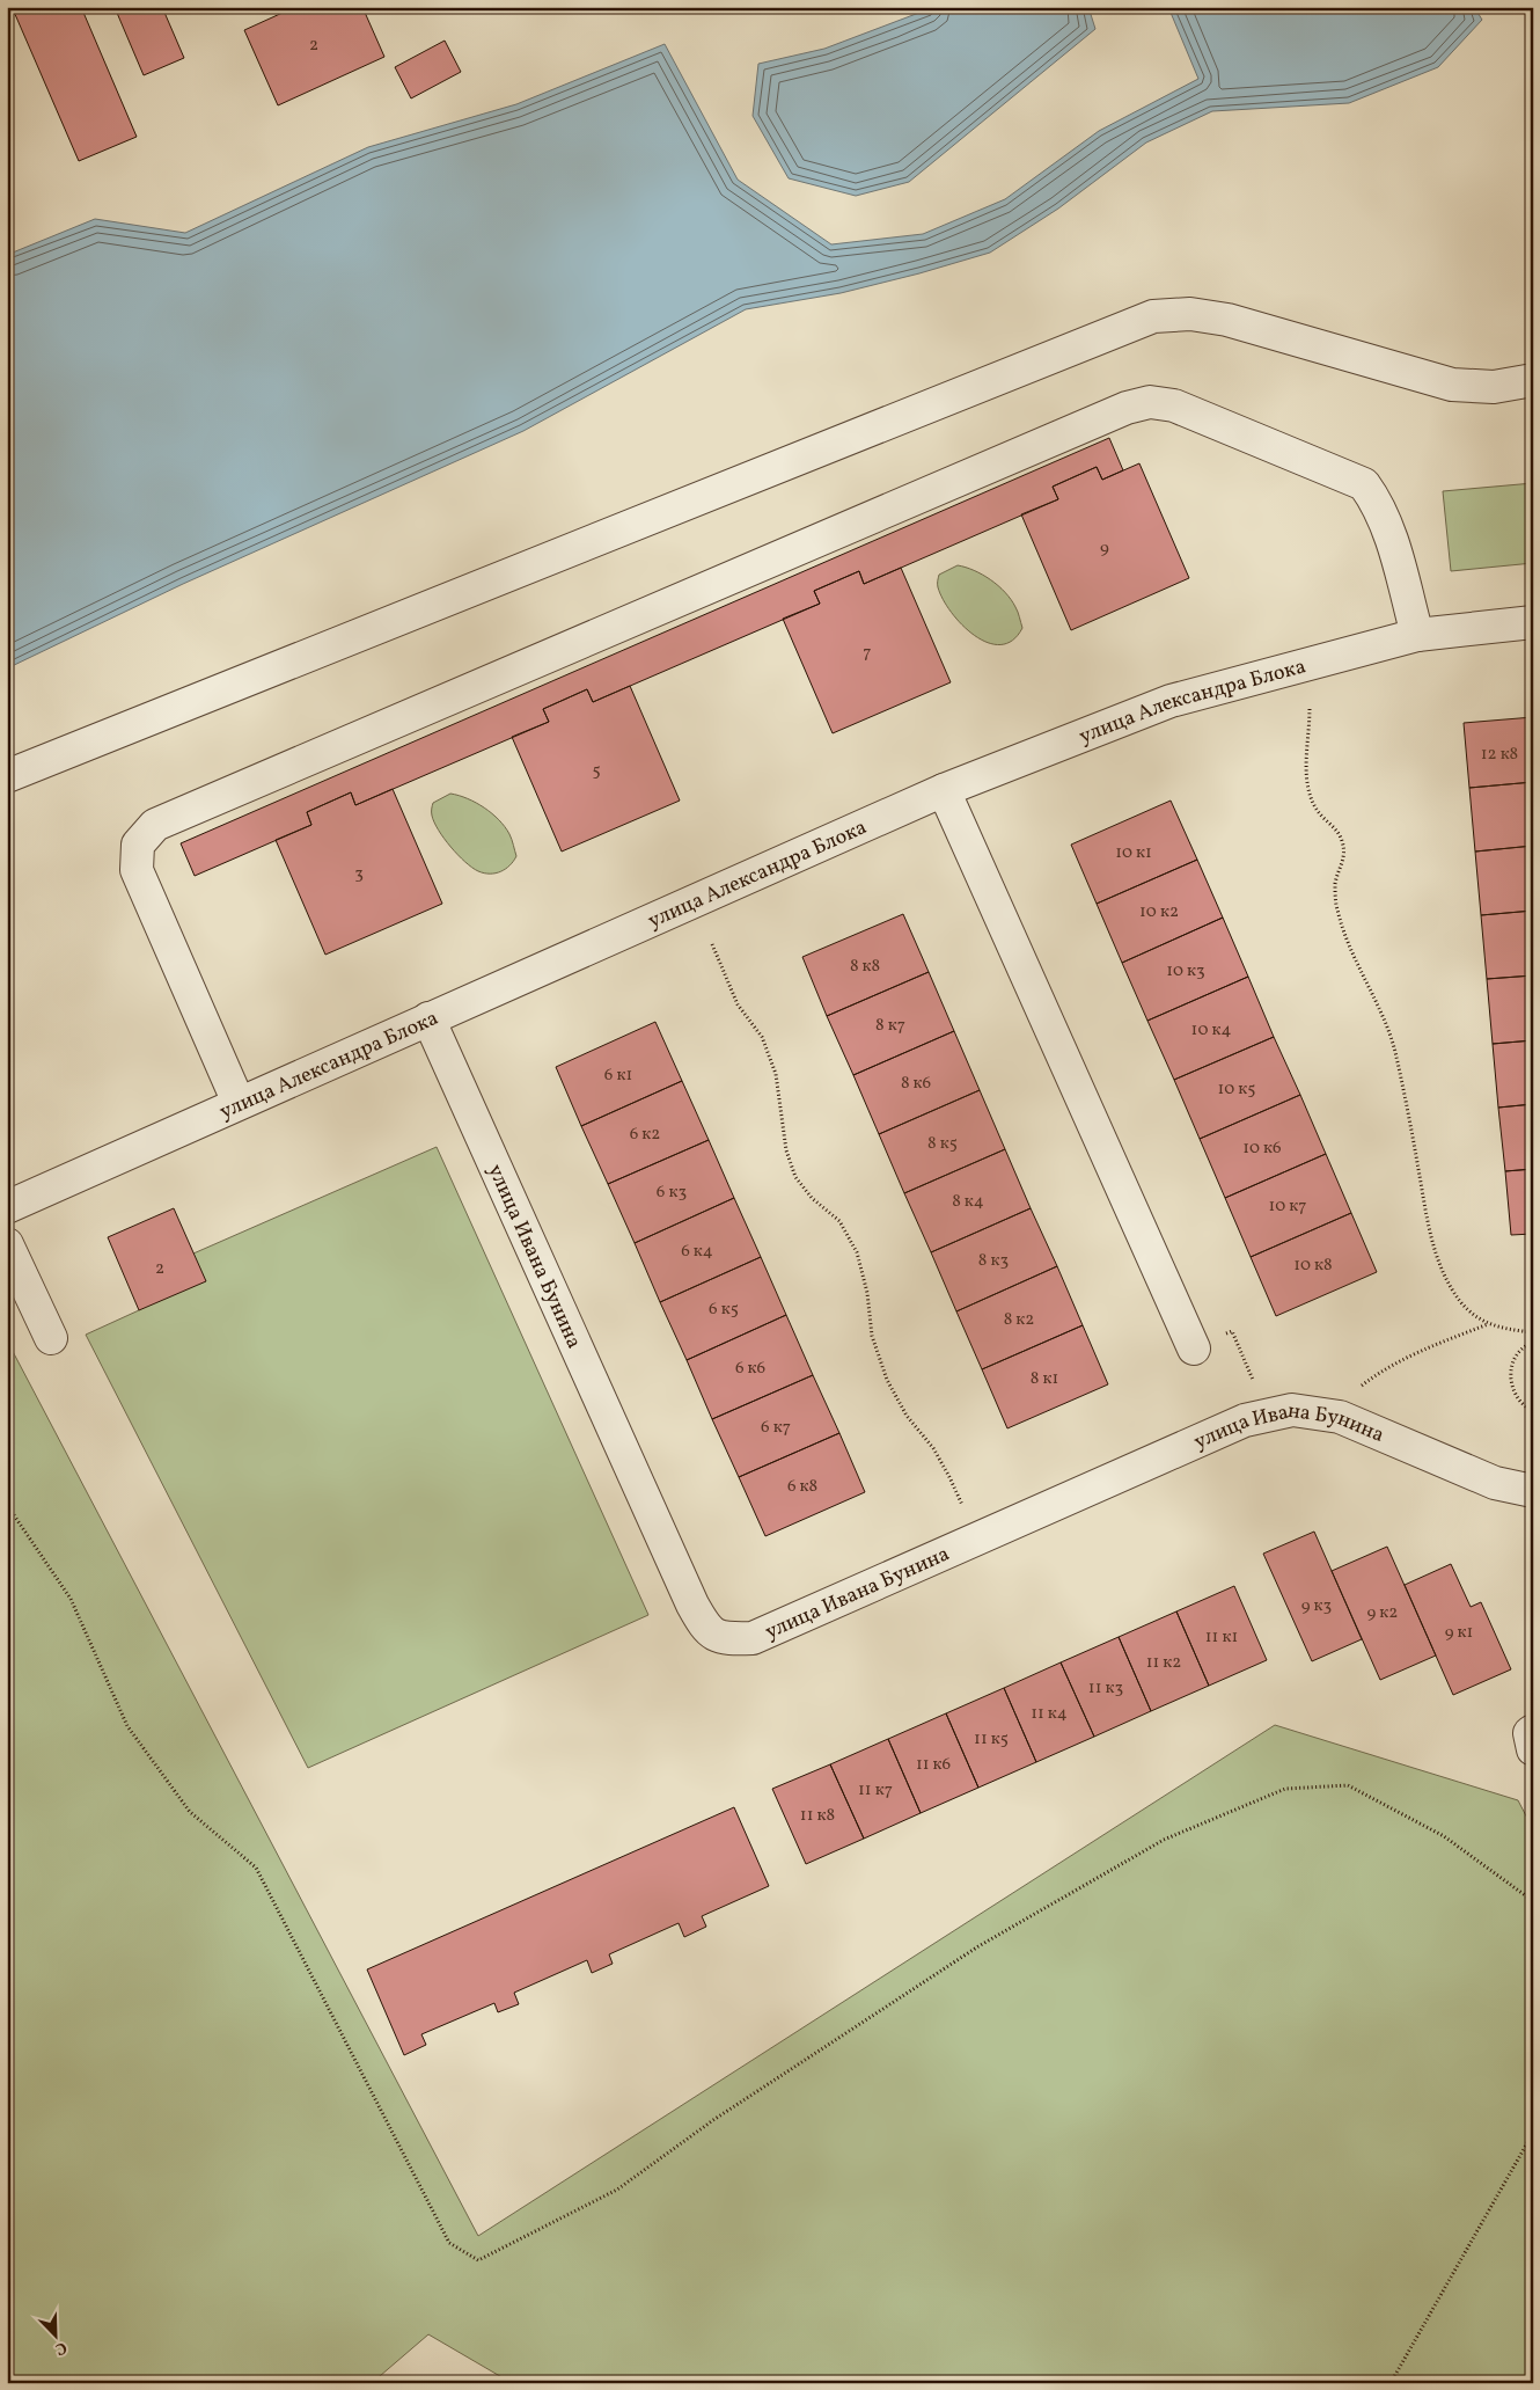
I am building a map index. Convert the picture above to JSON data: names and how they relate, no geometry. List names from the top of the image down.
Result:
{
  "streets": {
    "street": ["улица Александра Блока", "улица Ивана Бунина"]
  },
  "crossings": [
    ["улица Александра Блока", "улица Ивана Бунина"]
  ],
  "house_numbers": [
    "2",
    "9",
    "7",
    "12 к8",
    "5",
    "10 к1",
    "3",
    "10 к2",
    "8 к8",
    "10 к3",
    "8 к7",
    "10 к4",
    "6 к1",
    "8 к6",
    "10 к5",
    "6 к2",
    "8 к5",
    "10 к6",
    "6 к3",
    "8 к4",
    "10 к7",
    "6 к4",
    "8 к3",
    "10 к8",
    "2",
    "6 к5",
    "8 к2",
    "6 к6",
    "8 к1",
    "6 к7",
    "6 к8",
    "9 к3",
    "9 к2",
    "9 к1",
    "11 к1",
    "11 к2",
    "11 к3",
    "11 к4",
    "11 к5",
    "11 к6",
    "11 к7",
    "11 к8"
  ],
  "north": "bottom right"
}
